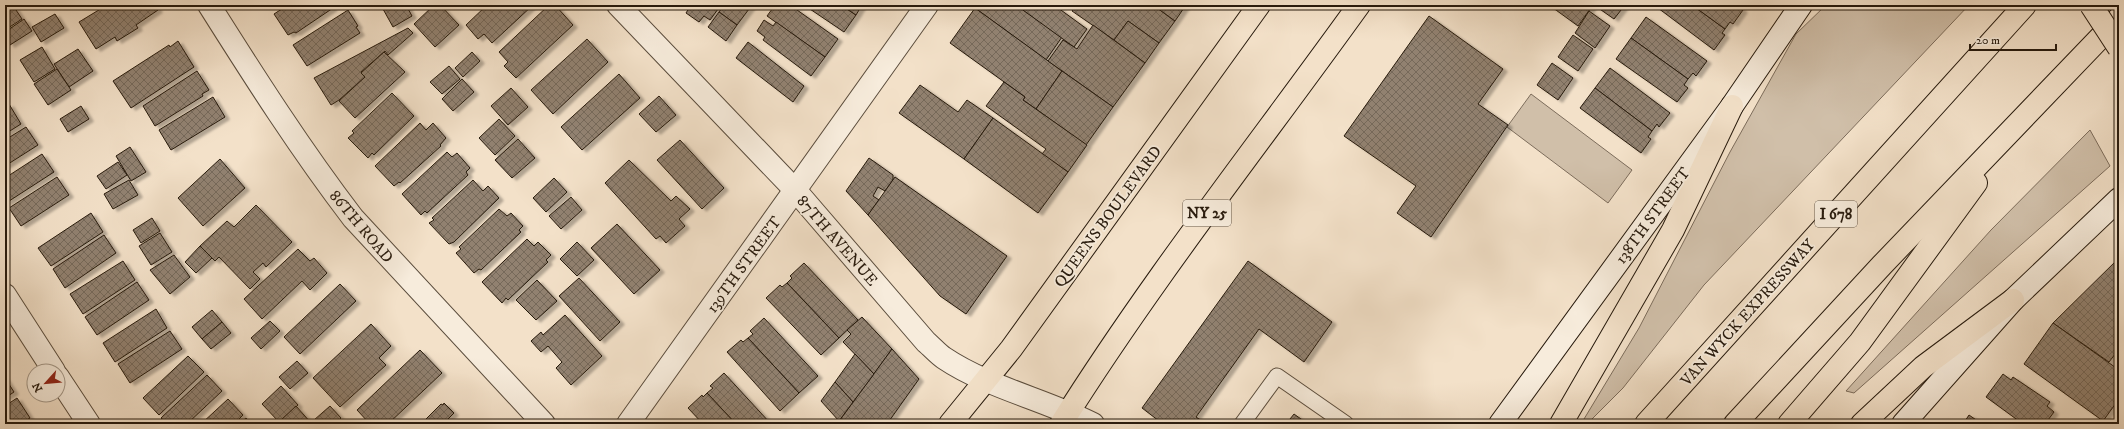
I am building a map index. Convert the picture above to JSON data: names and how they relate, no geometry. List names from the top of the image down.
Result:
{
  "streets": {
    "main road": [
      "NY 25",
      "I 678",
      "QUEENS BOULEVARD",
      "VAN WYCK EXPRESSWAY"
    ],
    "street": [
      "138TH STREET",
      "86TH ROAD",
      "87TH AVENUE",
      "139TH STREET"
    ]
  },
  "crossings": [
    ["NY 25", "87TH AVENUE"],
    ["QUEENS BOULEVARD", "87TH AVENUE"],
    ["87TH AVENUE", "139TH STREET"]
  ],
  "scale_bar": "20 m",
  "north": "bottom left"
}
